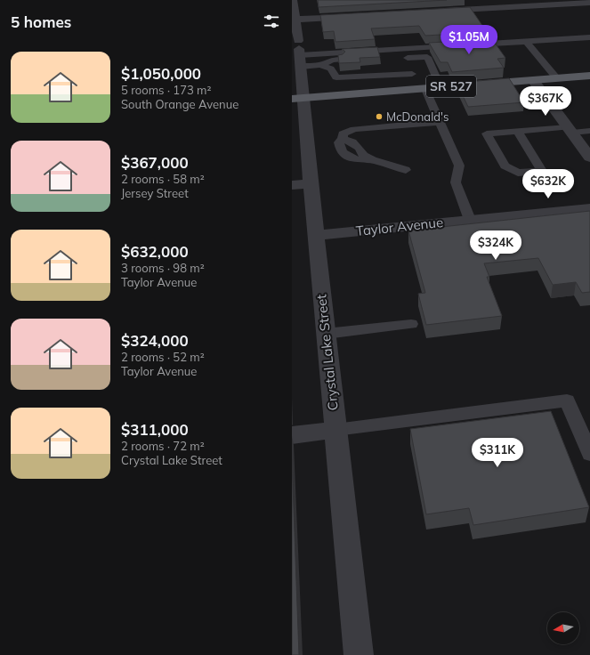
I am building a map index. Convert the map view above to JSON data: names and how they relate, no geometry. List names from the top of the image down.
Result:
{
  "streets": {
    "main road": ["SR 527"],
    "street": ["Taylor Avenue", "Crystal Lake Street"]
  },
  "crossings": [
    ["SR 527", "Crystal Lake Street"],
    ["Taylor Avenue", "Crystal Lake Street"]
  ],
  "places": ["McDonald's"],
  "north": "left",
  "page": {
    "heading": "5 homes",
    "price": [
      "$1.05M",
      "$367K",
      "$632K",
      "$324K",
      "$311K"
    ],
    "list": [
      {
        "name": "$1,050,000",
        "note": "5 rooms · 173 m² · South Orange Avenue"
      },
      {
        "name": "$367,000",
        "note": "2 rooms · 58 m² · Jersey Street"
      },
      {
        "name": "$632,000",
        "note": "3 rooms · 98 m² · Taylor Avenue"
      },
      {
        "name": "$324,000",
        "note": "2 rooms · 52 m² · Taylor Avenue"
      },
      {
        "name": "$311,000",
        "note": "2 rooms · 72 m² · Crystal Lake Street"
      }
    ]
  }
}
